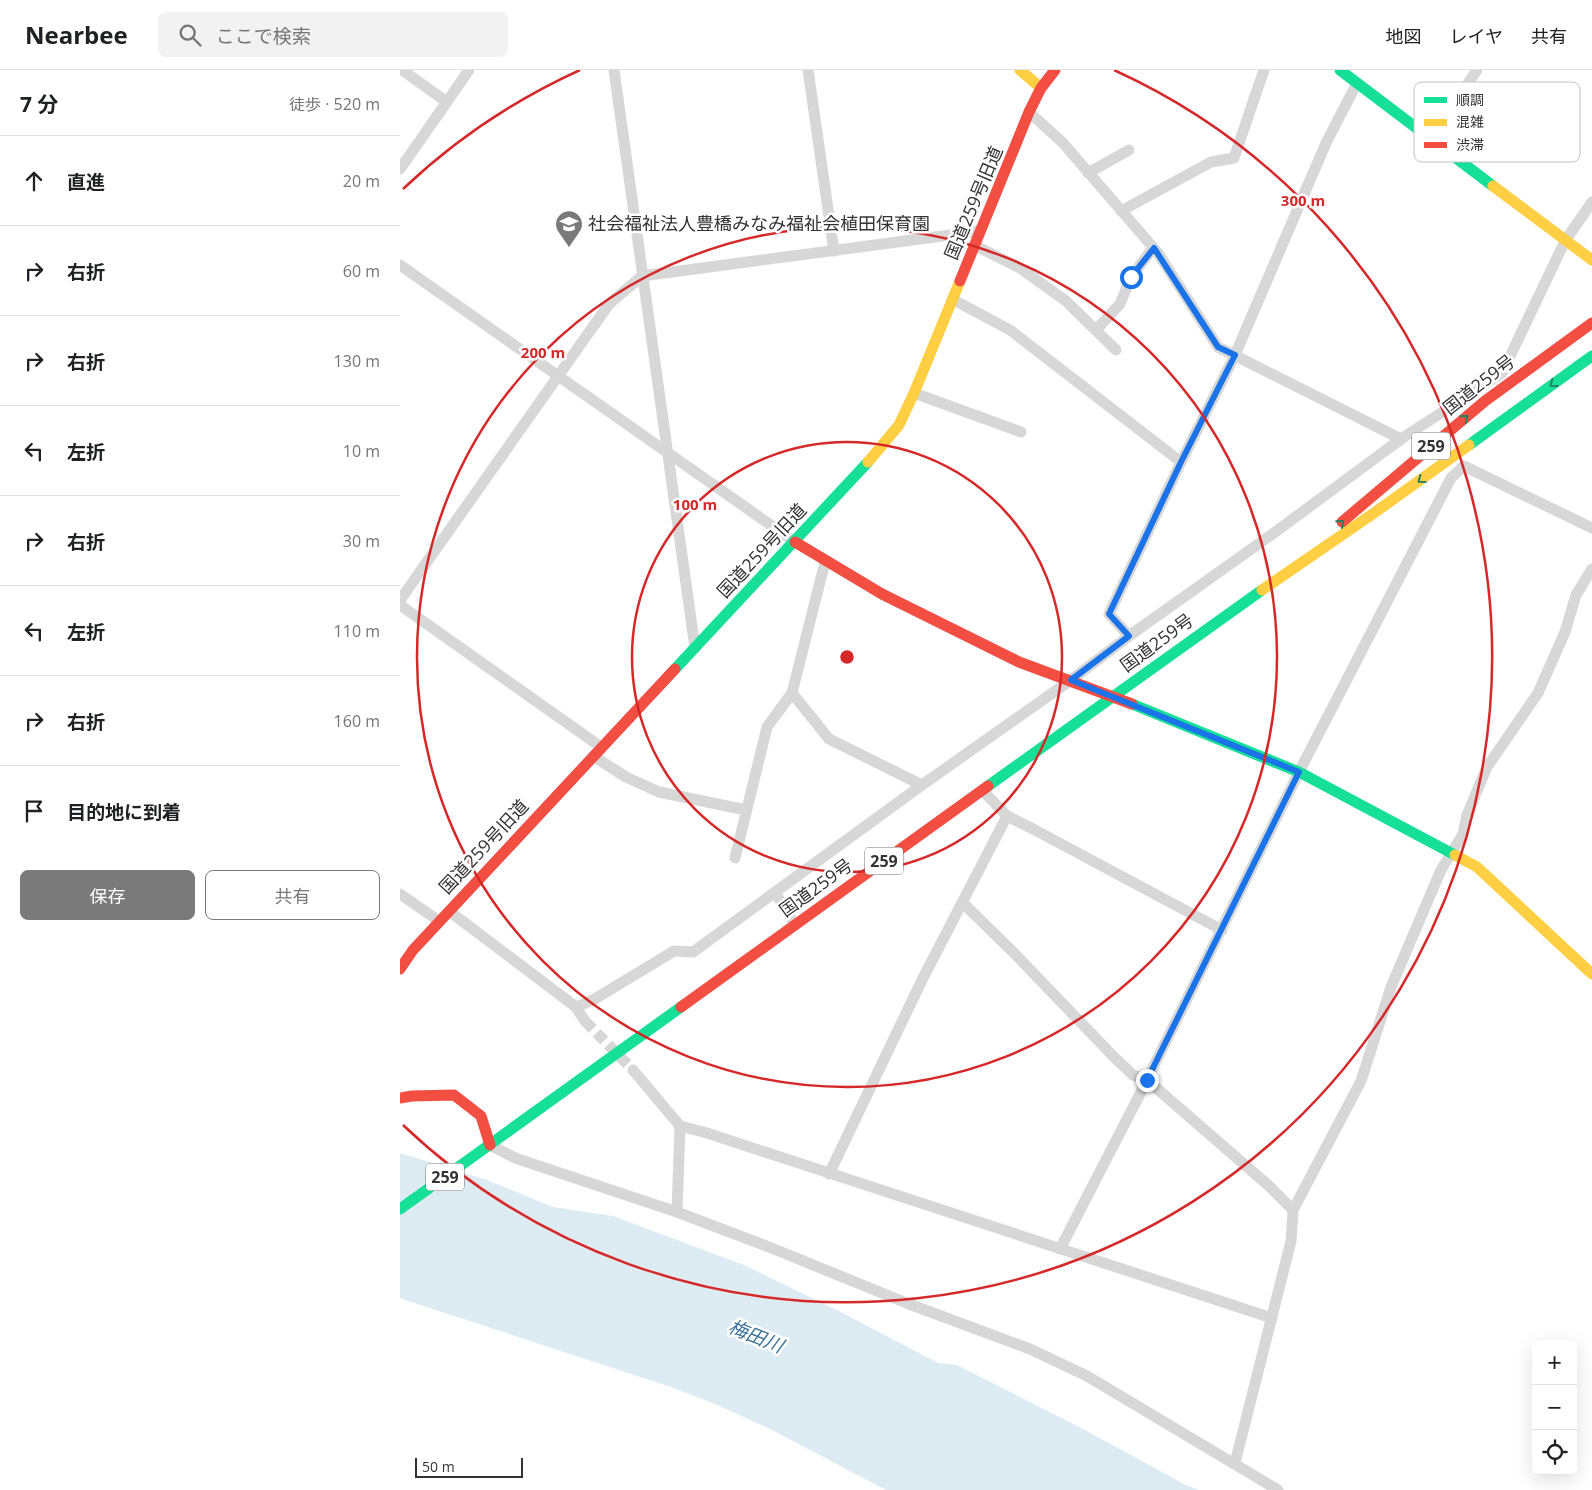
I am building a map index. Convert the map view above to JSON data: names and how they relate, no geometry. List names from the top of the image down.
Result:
{
  "streets": {
    "main road": ["国道259号旧道", "国道259号", "259"]
  },
  "water": ["梅田川"],
  "places": {
    "school or university": ["社会福祉法人豊橋みなみ福祉会植田保育園"]
  },
  "legend": ["順調", "混雑", "渋滞"],
  "scale_bar": "50 m",
  "page": {
    "header": "Nearbee",
    "search": "ここで検索",
    "nav": ["地図", "レイヤ", "共有"],
    "heading": ["7 分", "徒歩 · 520 m"],
    "list": [
      ["直進", "20 m"],
      ["右折", "60 m"],
      ["右折", "130 m"],
      ["左折", "10 m"],
      ["右折", "30 m"],
      ["左折", "110 m"],
      ["右折", "160 m"],
      "目的地に到着"
    ],
    "buttons": ["保存", "共有"],
    "map_buttons": ["+", "−"],
    "scale": "50 m"
  },
  "rings": ["300 m", "200 m", "100 m"]
}
